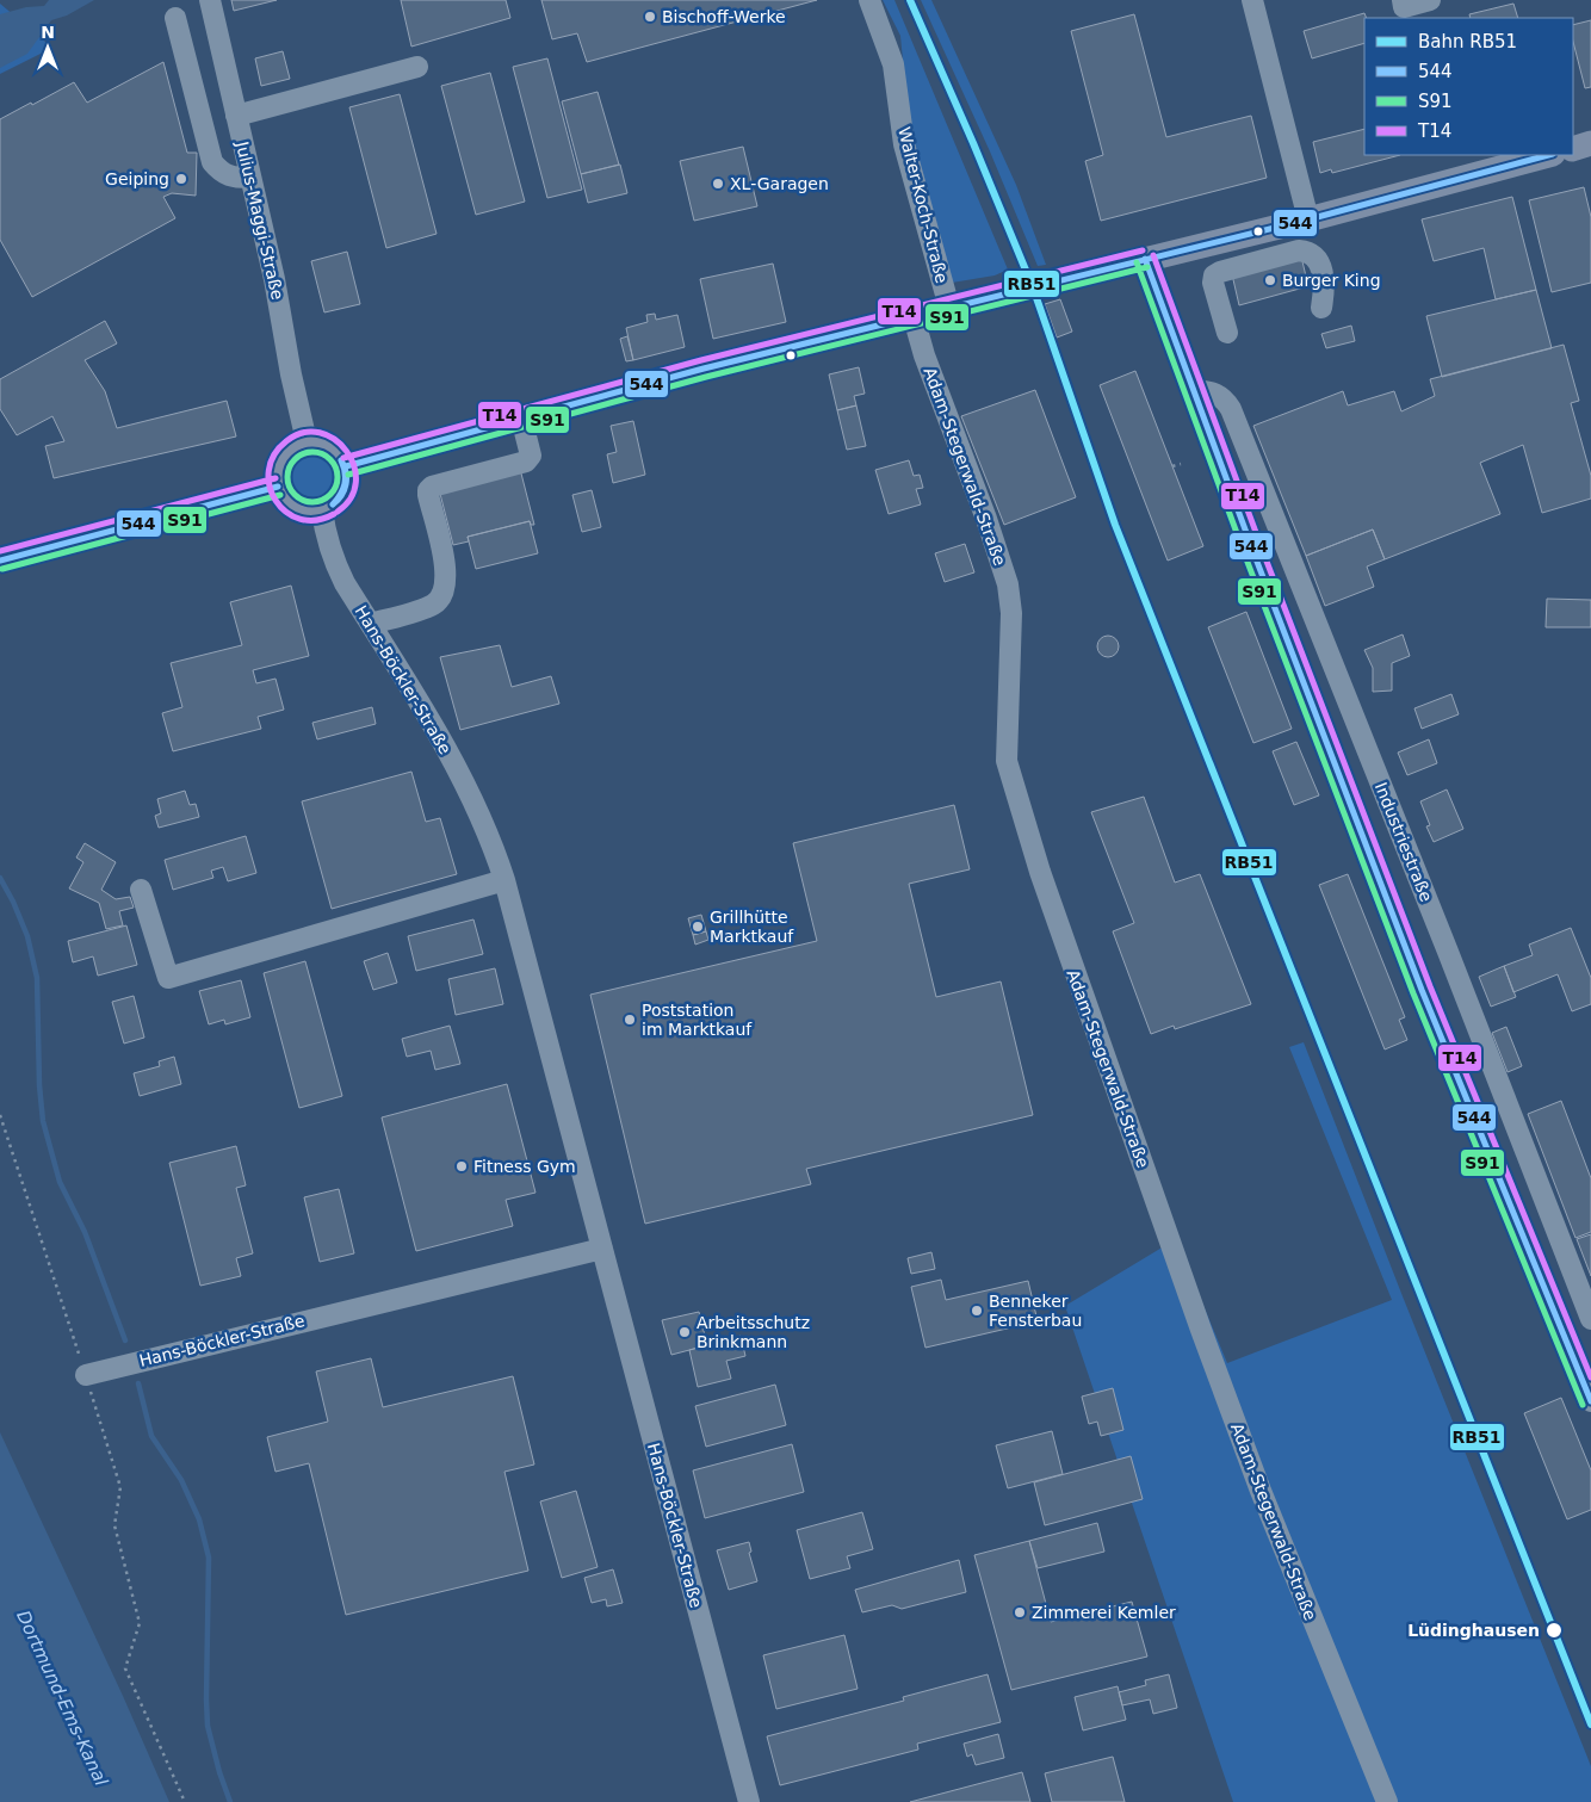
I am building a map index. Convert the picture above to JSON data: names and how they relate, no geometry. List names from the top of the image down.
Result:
{
  "streets": {
    "street": [
      "Walter-Koch-Straße",
      "Julius-Maggi-Straße",
      "Adam-Stegerwald-Straße",
      "Hans-Böckler-Straße",
      "Industriestraße"
    ]
  },
  "crossings": [
    ["Julius-Maggi-Straße", "Hans-Böckler-Straße"]
  ],
  "water": ["Dortmund-Ems-Kanal"],
  "places": [
    "Bischoff-Werke",
    "Geiping",
    "XL-Garagen",
    "Burger King",
    "Grillhütte Marktkauf",
    "Poststation im Marktkauf",
    "Fitness Gym",
    "Benneker Fensterbau",
    "Arbeitsschutz Brinkmann",
    "Zimmerei Kemler",
    "Lüdinghausen"
  ],
  "lines": [
    "rail line RB51",
    "transit line 544",
    "transit line T14",
    "transit line S91"
  ],
  "legend": [
    "Bahn RB51",
    "544",
    "S91",
    "T14"
  ],
  "north": "top"
}
